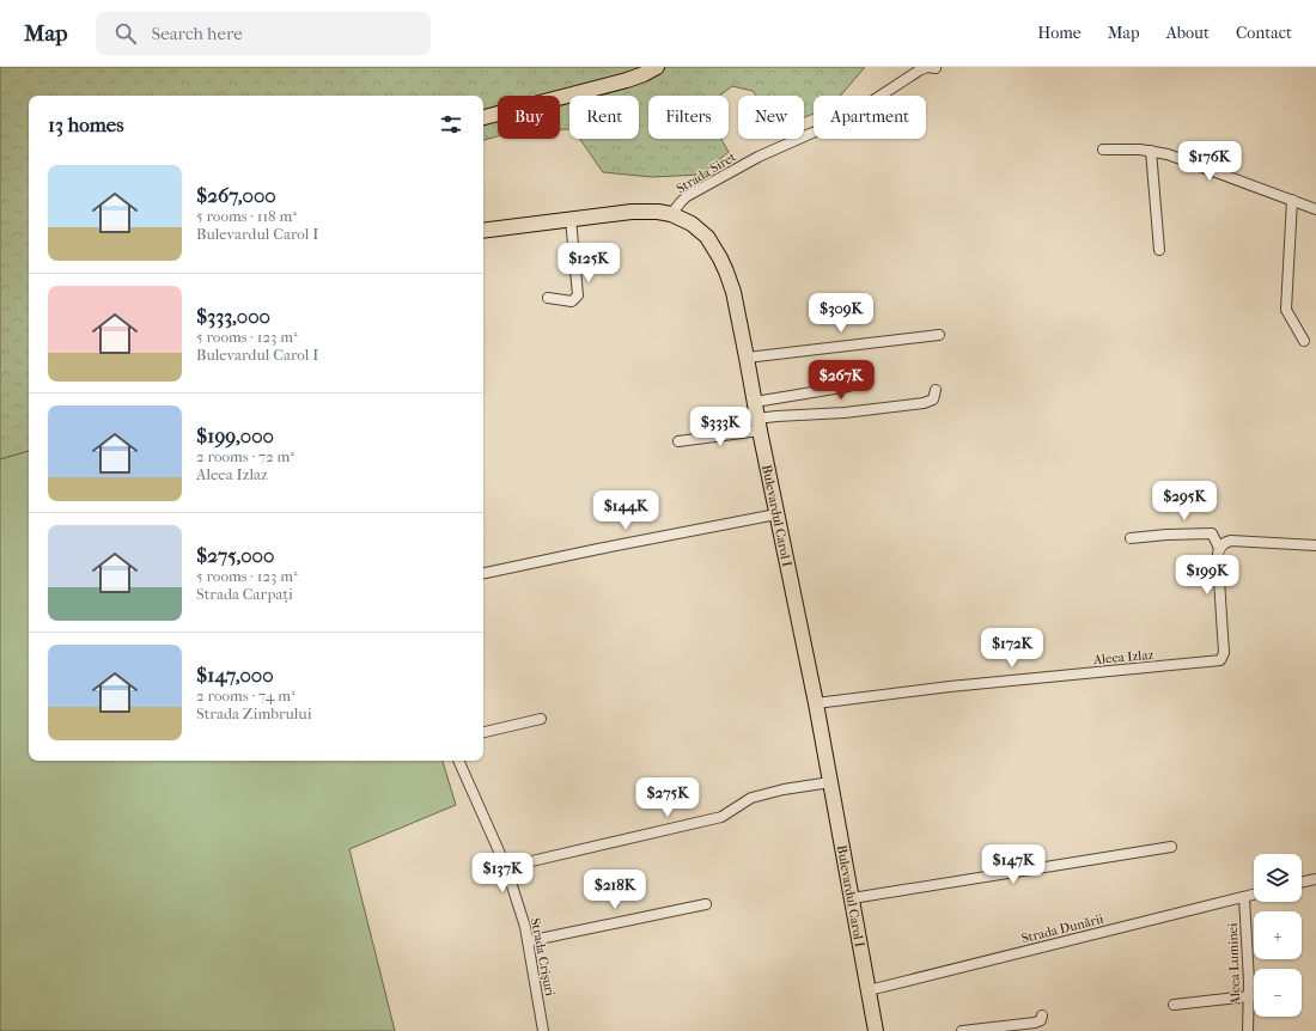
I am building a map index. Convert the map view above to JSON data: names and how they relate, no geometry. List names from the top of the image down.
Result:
{
  "streets": {
    "main road": ["Bulevardul Carol I"],
    "street": [
      "Strada Siret",
      "Aleea Izlaz",
      "Strada Dunării",
      "Strada Crișuri",
      "Aleea Luminei"
    ]
  },
  "crossings": [
    ["Strada Siret", "Bulevardul Carol I"],
    ["Bulevardul Carol I", "Aleea Izlaz"],
    ["Bulevardul Carol I", "Strada Dunării"],
    ["Strada Dunării", "Aleea Luminei"]
  ],
  "page": {
    "header": "Map",
    "search": "Search here",
    "nav": [
      "Home",
      "Map",
      "About",
      "Contact"
    ],
    "chip": [
      "Buy",
      "Rent",
      "Filters",
      "New",
      "Apartment"
    ],
    "heading": "13 homes",
    "price": [
      "$176K",
      "$125K",
      "$309K",
      "$267K",
      "$333K",
      "$295K",
      "$144K",
      "$199K",
      "$172K",
      "$275K",
      "$147K",
      "$137K",
      "$218K"
    ],
    "list": [
      {
        "name": "$267,000",
        "note": "5 rooms · 118 m² · Bulevardul Carol I"
      },
      {
        "name": "$333,000",
        "note": "5 rooms · 123 m² · Bulevardul Carol I"
      },
      {
        "name": "$199,000",
        "note": "2 rooms · 72 m² · Aleea Izlaz"
      },
      {
        "name": "$275,000",
        "note": "5 rooms · 123 m² · Strada Carpați"
      },
      {
        "name": "$147,000",
        "note": "2 rooms · 74 m² · Strada Zimbrului"
      }
    ],
    "map_buttons": ["+", "−"]
  }
}
